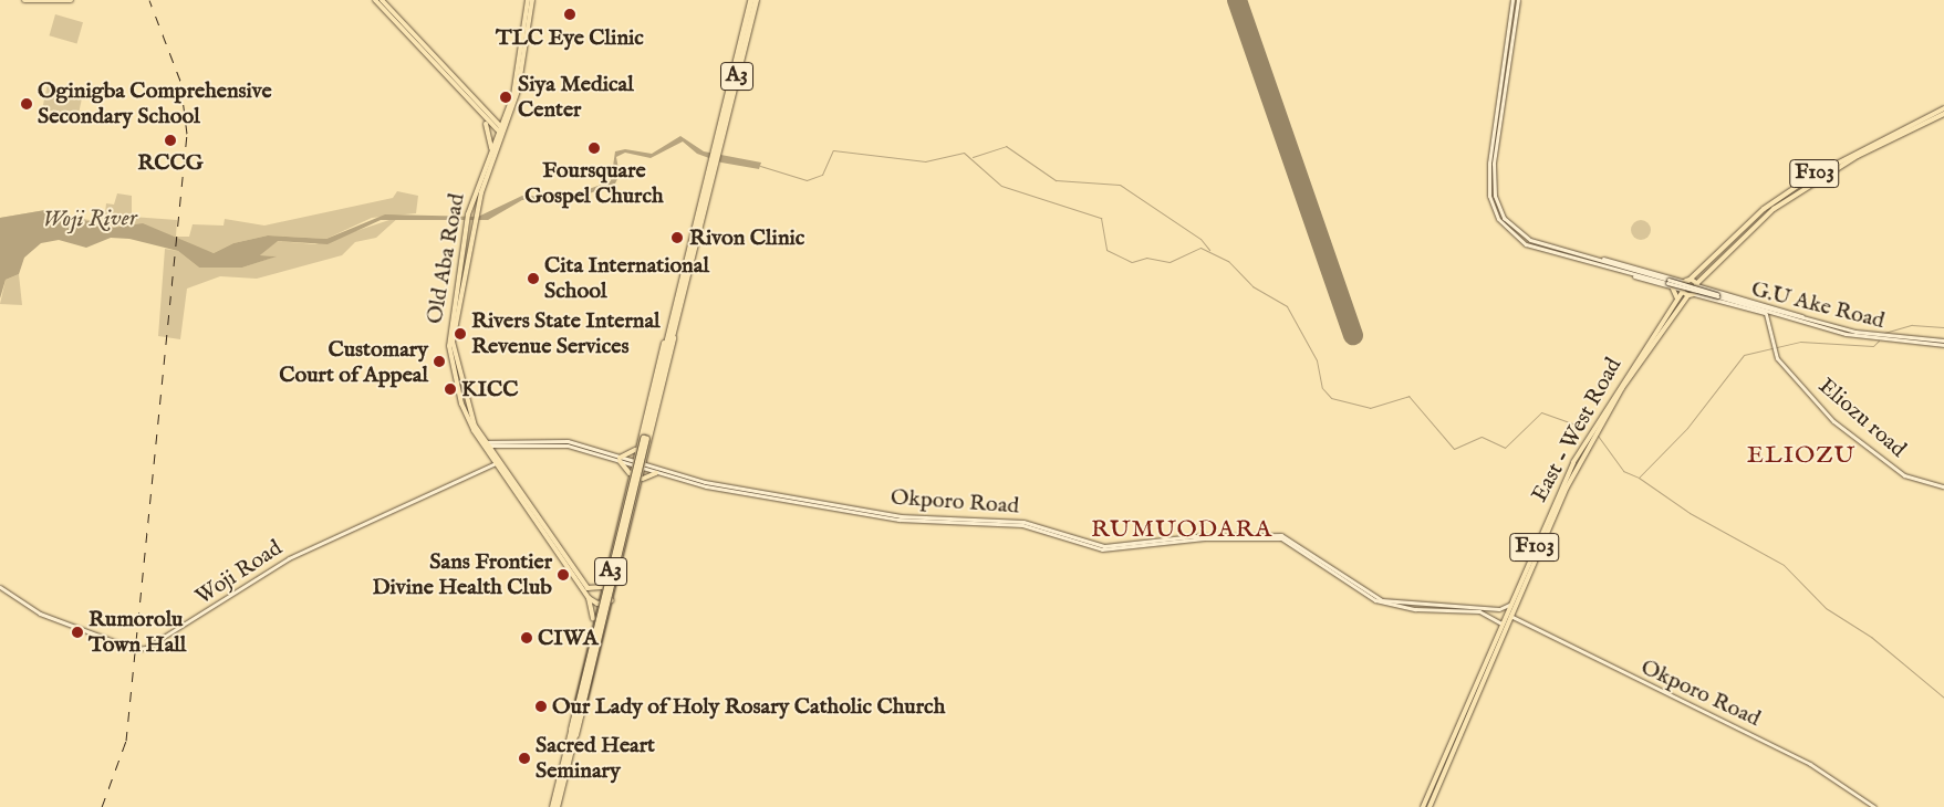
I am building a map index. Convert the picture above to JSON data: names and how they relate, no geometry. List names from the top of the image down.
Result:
{
  "streets": {
    "highway": ["A3"],
    "main road": [
      "F103",
      "Old Aba Road",
      "G.U Ake Road",
      "Eliozu road",
      "East - West Road",
      "Okporo Road",
      "Woji Road"
    ]
  },
  "crossings": [
    ["F103", "East - West Road"],
    ["Old Aba Road", "Okporo Road"],
    ["Old Aba Road", "Woji Road"],
    ["East - West Road", "Okporo Road"]
  ],
  "districts": ["ELIOZU", "RUMUODARA"],
  "water": ["Woji River"],
  "places": [
    "TLC Eye Clinic",
    "Siya Medical Center",
    "Oginigba Comprehensive Secondary School",
    "RCCG",
    "Foursquare Gospel Church",
    "Rivon Clinic",
    "Cita International School",
    "Rivers State Internal Revenue Services",
    "Customary Court of Appeal",
    "KICC",
    "Sans Frontier Divine Health Club",
    "Rumorolu Town Hall",
    "CIWA",
    "Our Lady of Holy Rosary Catholic Church",
    "Sacred Heart Seminary"
  ]
}
